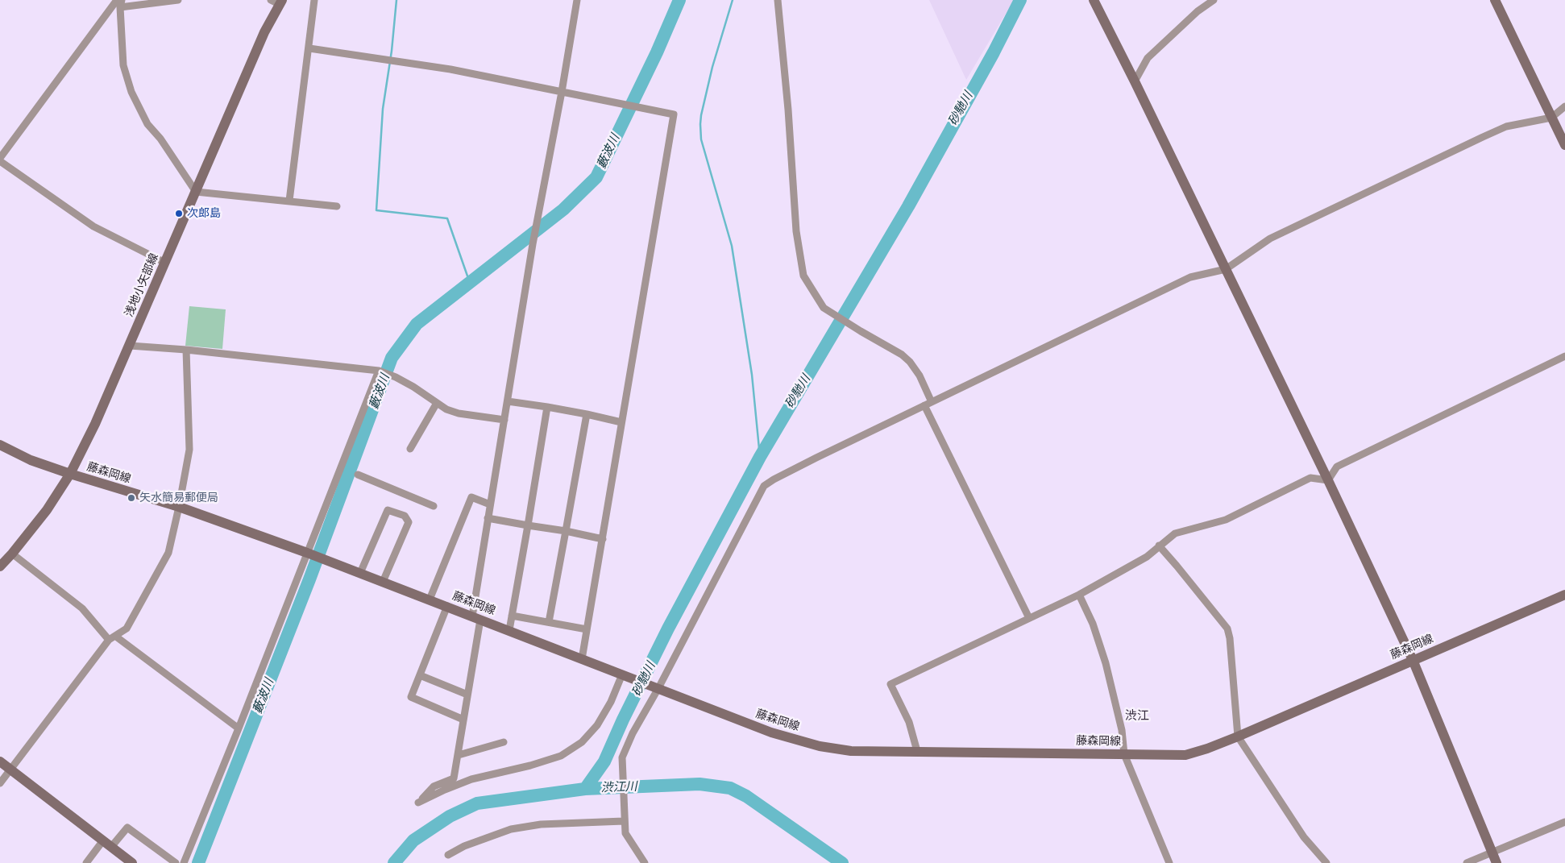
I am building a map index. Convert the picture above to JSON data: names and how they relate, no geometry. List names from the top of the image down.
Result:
{
  "streets": {
    "main road": ["浅地小矢部線", "藤森岡線"]
  },
  "crossings": [
    ["浅地小矢部線", "藤森岡線"]
  ],
  "districts": ["渋江"],
  "water": ["砂馳川", "藪波川", "渋江川"],
  "places": ["次郎島", "矢水簡易郵便局"]
}
